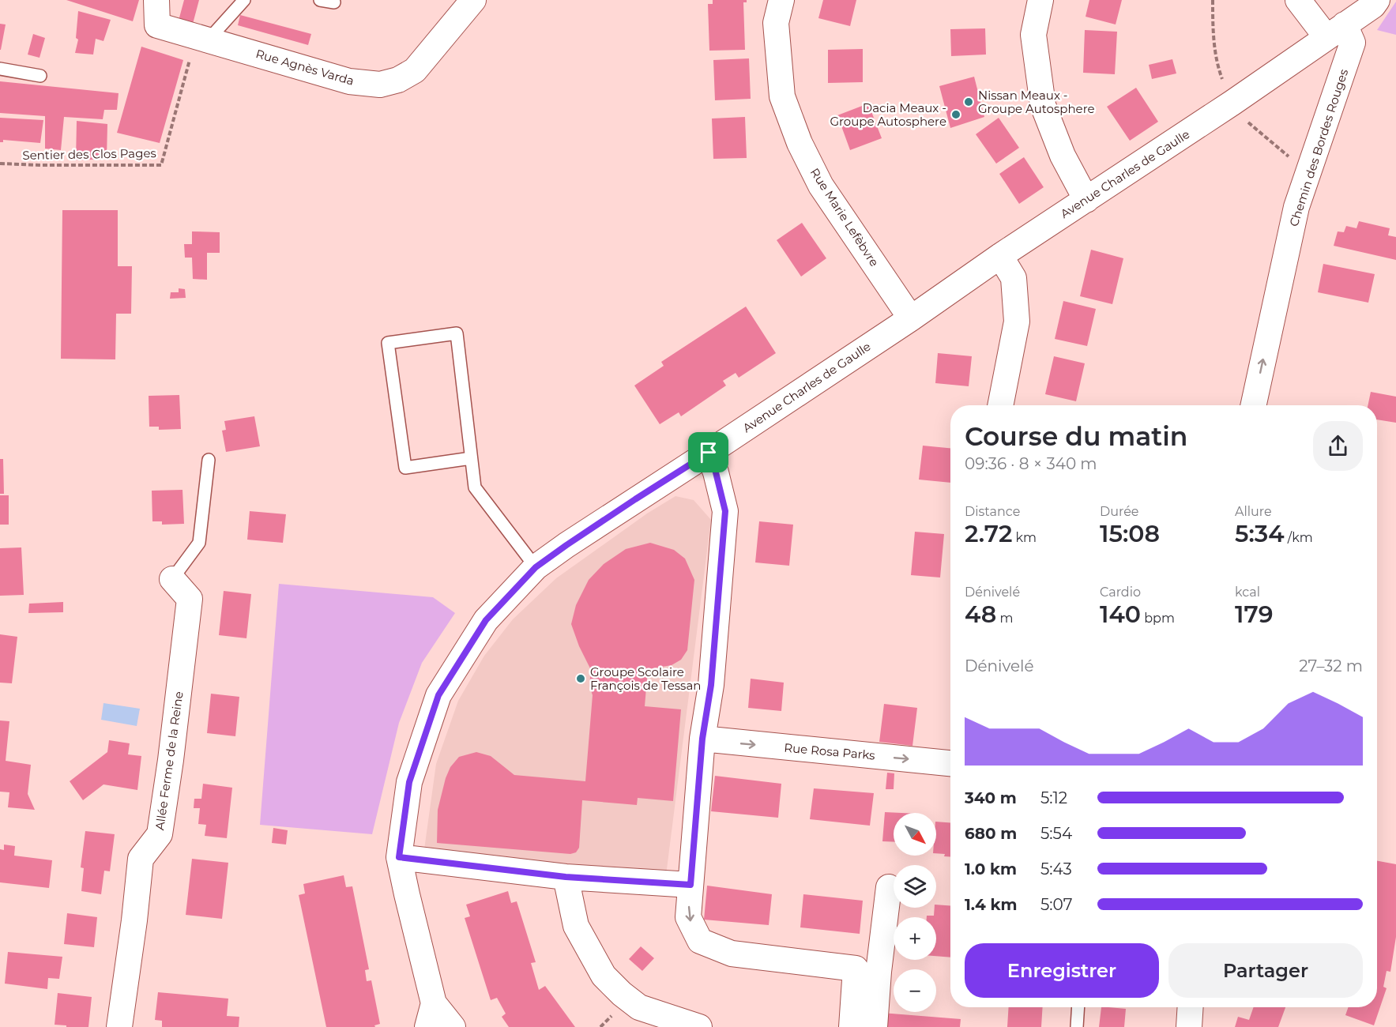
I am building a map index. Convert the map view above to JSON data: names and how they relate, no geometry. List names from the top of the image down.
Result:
{
  "streets": {
    "street": [
      "Rue Agnès Varda",
      "Chemin des Bordes Rouges",
      "Avenue Charles de Gaulle",
      "Rue Marie Lefèbvre",
      "Rue Rosa Parks",
      "Allée Ferme de la Reine"
    ],
    "path": ["Sentier des Clos Pages"]
  },
  "crossings": [
    ["Rue Agnès Varda", "Sentier des Clos Pages"],
    ["Chemin des Bordes Rouges", "Avenue Charles de Gaulle"],
    ["Avenue Charles de Gaulle", "Rue Marie Lefèbvre"]
  ],
  "one_way": ["Chemin des Bordes Rouges", "Rue Rosa Parks"],
  "places": ["Nissan Meaux - Groupe Autosphere", "Dacia Meaux - Groupe Autosphere", "Groupe Scolaire François de Tessan"],
  "north": "bottom right",
  "page": {
    "heading": ["Course du matin", "09:36 · 8 × 340 m"],
    "stats": [
      ["Distance", "2.72 km"],
      ["Durée", "15:08"],
      ["Allure", "5:34 /km"],
      ["Dénivelé", "48 m"],
      ["Cardio", "140 bpm"],
      ["kcal", "179"]
    ],
    "chart": ["Dénivelé", "27–32 m"],
    "list": [
      {
        "name": "340 m",
        "note": "5:12"
      },
      {
        "name": "680 m",
        "note": "5:54"
      },
      {
        "name": "1.0 km",
        "note": "5:43"
      },
      {
        "name": "1.4 km",
        "note": "5:07"
      }
    ],
    "map_buttons": ["+", "−"],
    "buttons": ["Enregistrer", "Partager"]
  }
}
